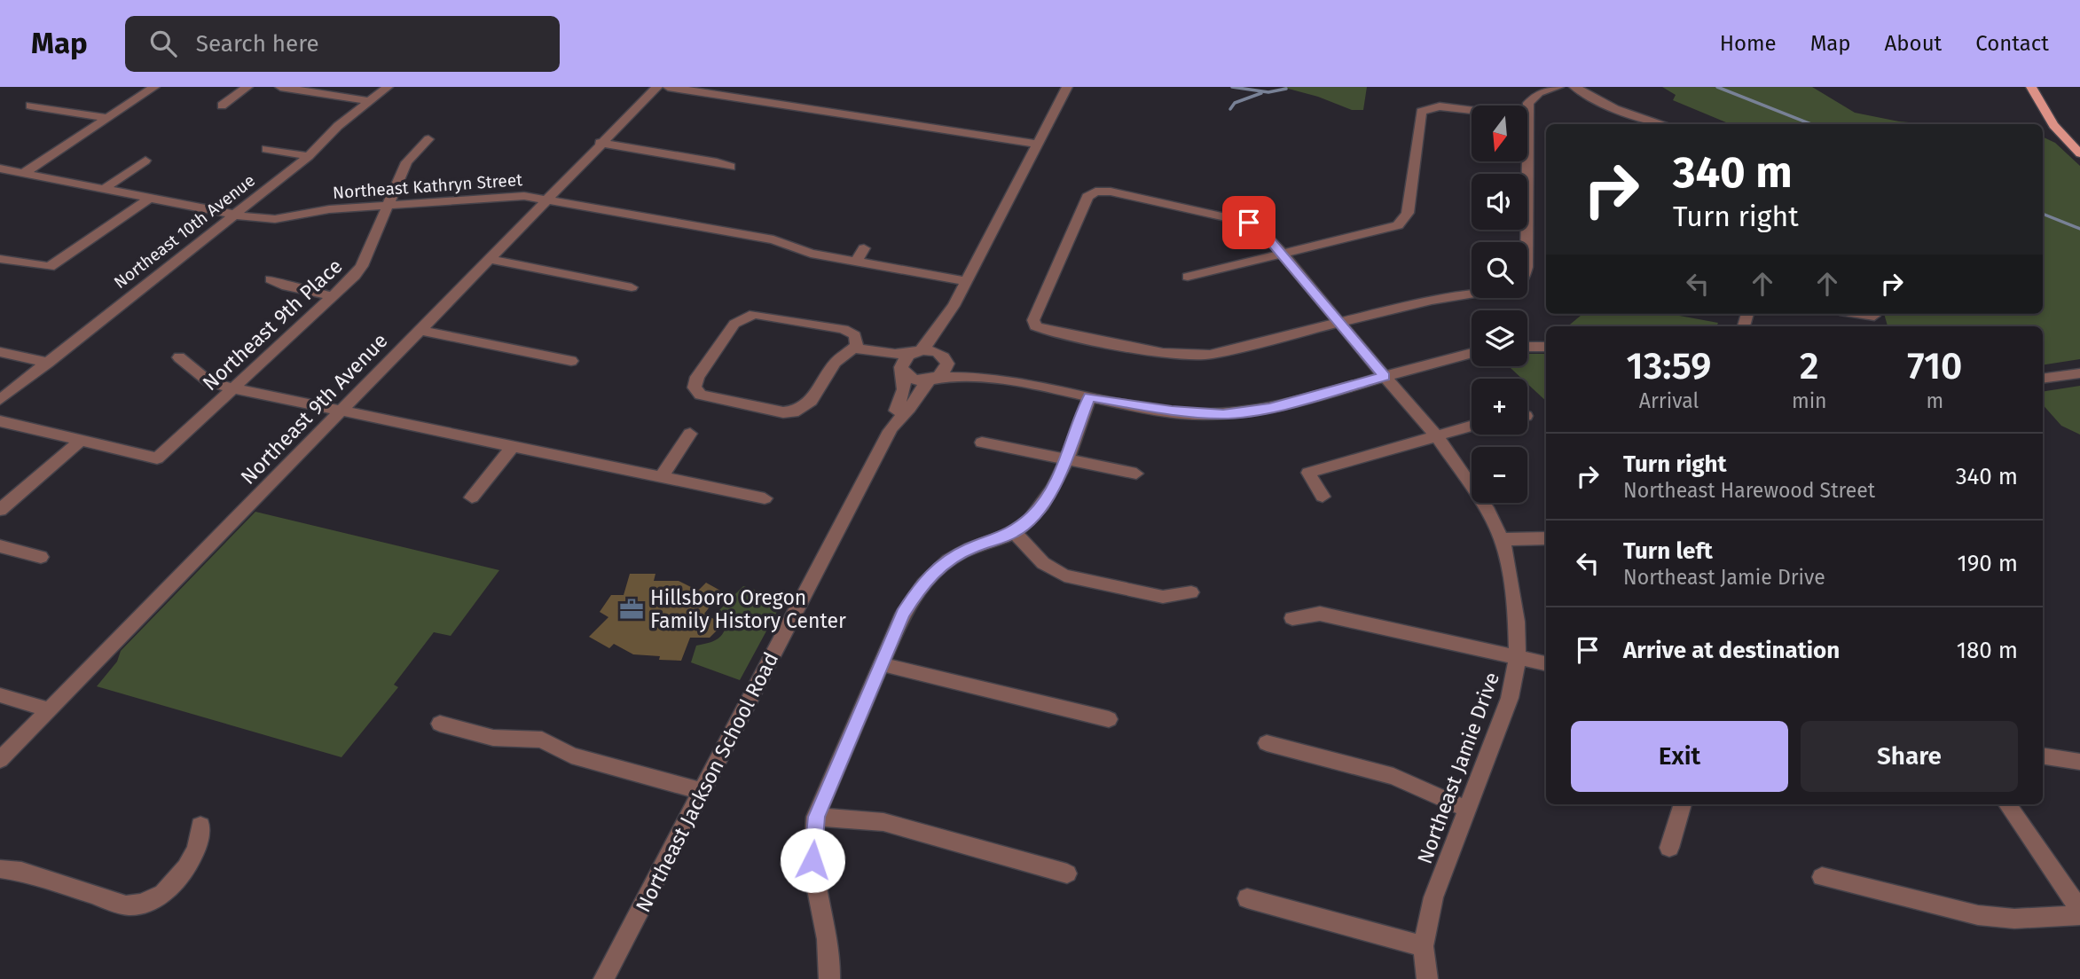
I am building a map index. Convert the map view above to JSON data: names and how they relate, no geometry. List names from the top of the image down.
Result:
{
  "streets": {
    "street": [
      "Northeast Kathryn Street",
      "Northeast 10th Avenue",
      "Northeast 9th Place",
      "Northeast 9th Avenue",
      "Northeast Jamie Drive",
      "Northeast Jackson School Road"
    ]
  },
  "crossings": [
    ["Northeast Kathryn Street", "Northeast 10th Avenue"],
    ["Northeast Kathryn Street", "Northeast 9th Place"],
    ["Northeast Kathryn Street", "Northeast 9th Avenue"]
  ],
  "places": {
    "office": ["Hillsboro Oregon Family History Center"]
  },
  "north": "bottom",
  "page": {
    "header": "Map",
    "search": "Search here",
    "nav": [
      "Home",
      "Map",
      "About",
      "Contact"
    ],
    "map_buttons": ["+", "−"],
    "turn": ["340 m", "Turn right"],
    "eta": [
      "13:59",
      "Arrival",
      "2",
      "min",
      "710",
      "m"
    ],
    "list": [
      {
        "name": "Turn right",
        "note": "Northeast Harewood Street",
        "value": "340 m"
      },
      {
        "name": "Turn left",
        "note": "Northeast Jamie Drive",
        "value": "190 m"
      },
      {
        "name": "Arrive at destination",
        "value": "180 m"
      }
    ],
    "buttons": ["Exit", "Share"]
  }
}
